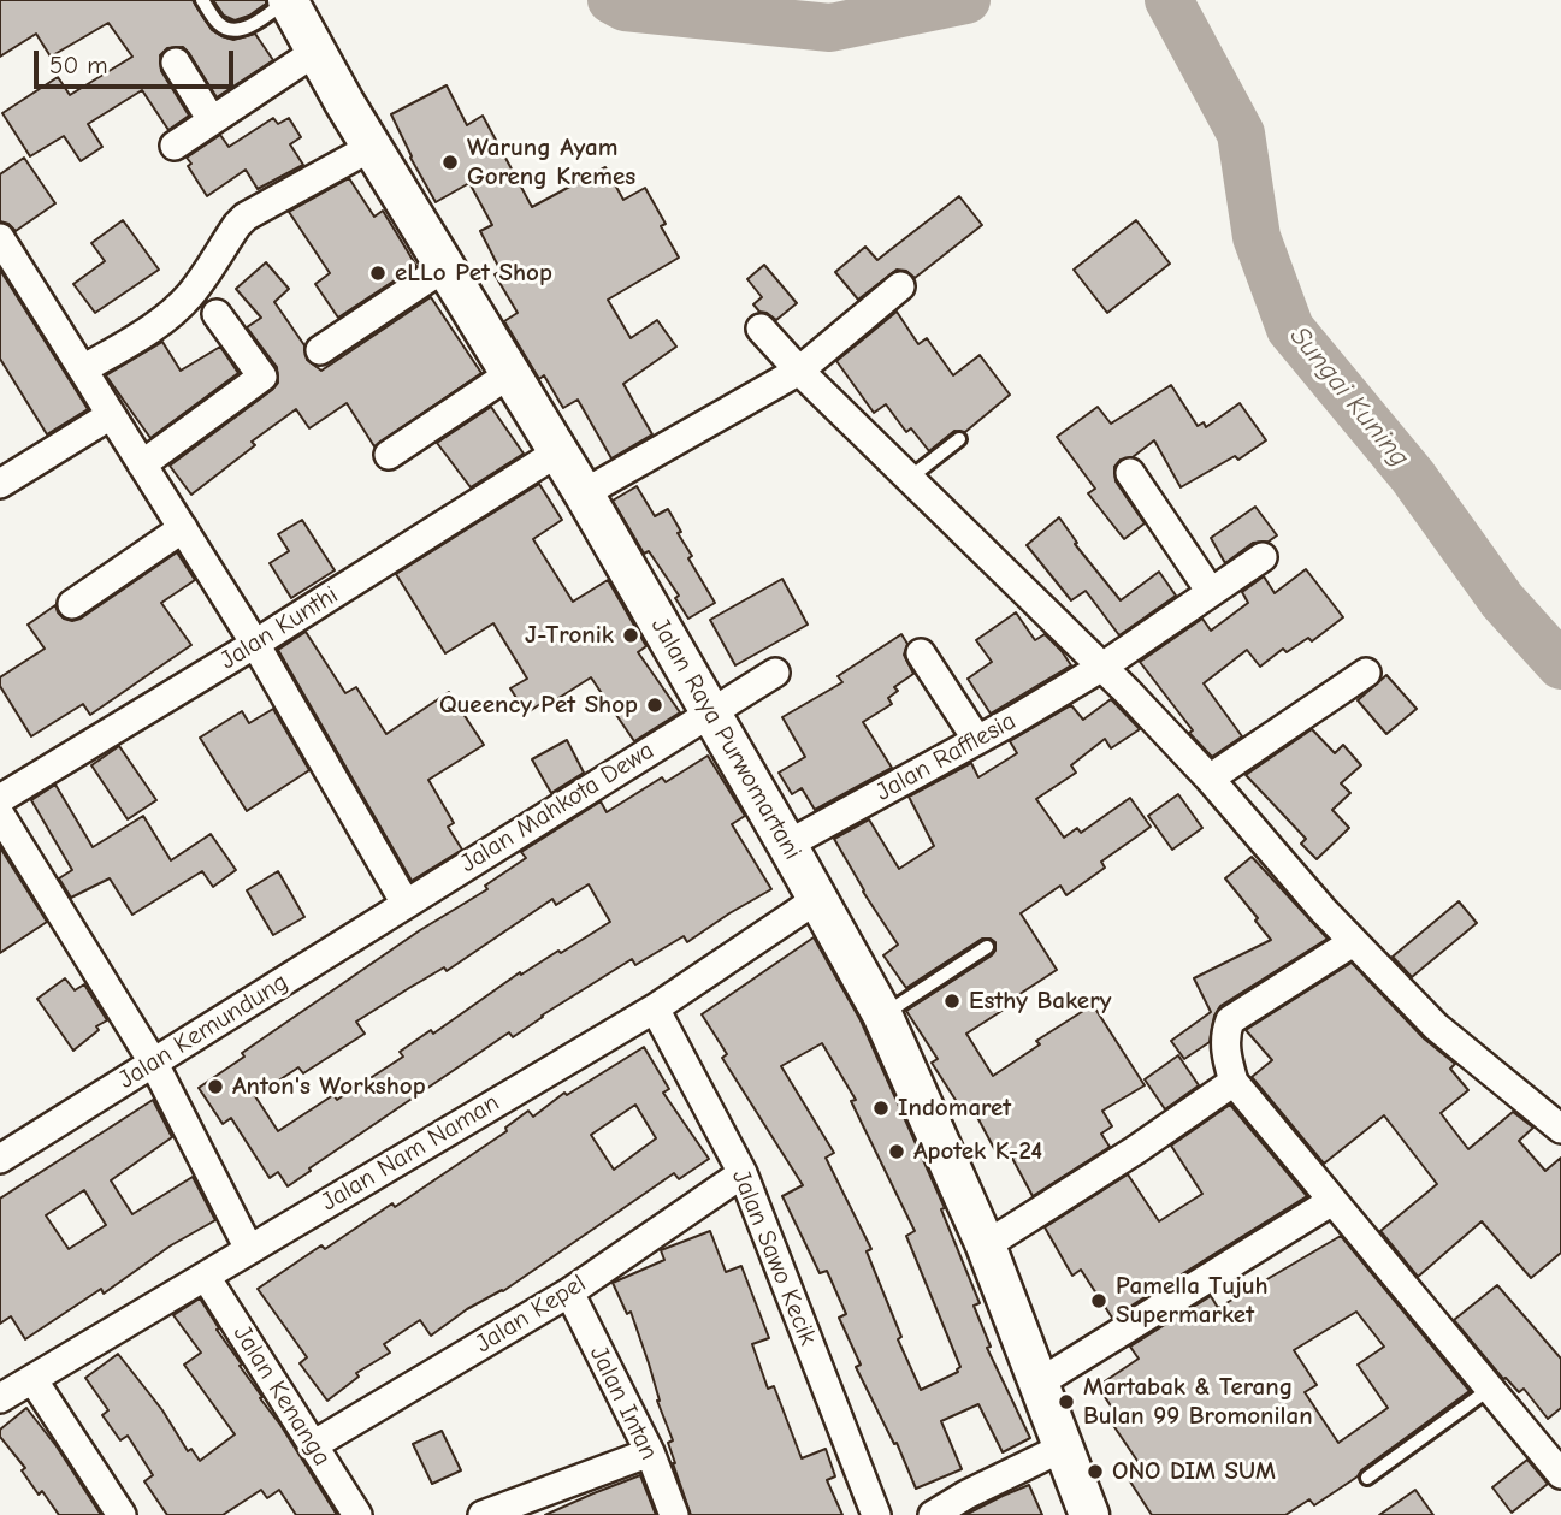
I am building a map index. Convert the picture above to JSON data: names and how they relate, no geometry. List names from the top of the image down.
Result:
{
  "streets": {
    "street": [
      "Jalan Kunthi",
      "Jalan Raya Purwomartani",
      "Jalan Rafflesia",
      "Jalan Mahkota Dewa",
      "Jalan Kemundung",
      "Jalan Nam Naman",
      "Jalan Sawo Kecik",
      "Jalan Kepel",
      "Jalan Kenanga",
      "Jalan Intan"
    ]
  },
  "crossings": [
    ["Jalan Kunthi", "Jalan Raya Purwomartani"],
    ["Jalan Raya Purwomartani", "Jalan Rafflesia"],
    ["Jalan Raya Purwomartani", "Jalan Mahkota Dewa"],
    ["Jalan Raya Purwomartani", "Jalan Nam Naman"],
    ["Jalan Mahkota Dewa", "Jalan Kemundung"],
    ["Jalan Nam Naman", "Jalan Sawo Kecik"],
    ["Jalan Nam Naman", "Jalan Kenanga"],
    ["Jalan Sawo Kecik", "Jalan Kepel"],
    ["Jalan Kepel", "Jalan Kenanga"],
    ["Jalan Kepel", "Jalan Intan"]
  ],
  "water": ["Sungai Kuning"],
  "places": [
    "Warung Ayam Goreng Kremes",
    "eLLo Pet Shop",
    "J-Tronik",
    "Queency Pet Shop",
    "Esthy Bakery",
    "Anton's Workshop",
    "Indomaret",
    "Apotek K-24",
    "Pamella Tujuh Supermarket",
    "Martabak & Terang Bulan 99 Bromonilan",
    "ONO DIM SUM"
  ],
  "scale_bar": "50 m"
}
